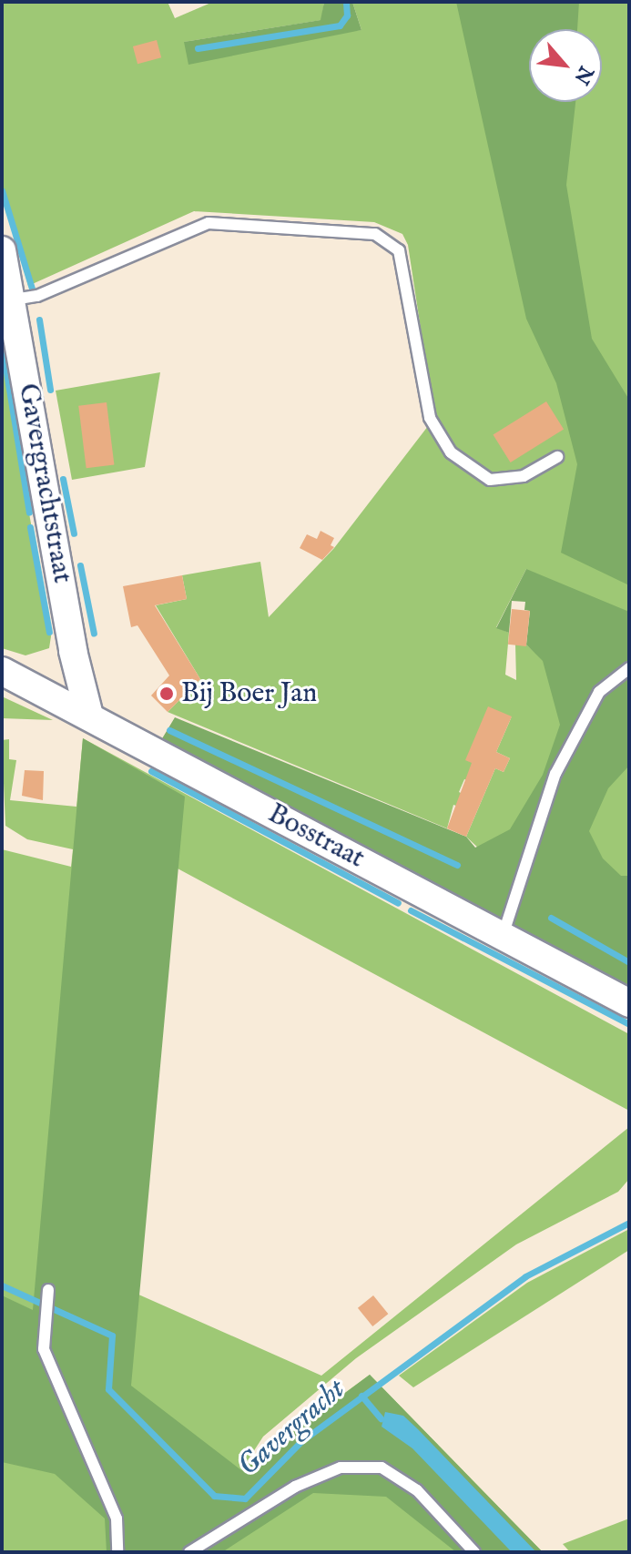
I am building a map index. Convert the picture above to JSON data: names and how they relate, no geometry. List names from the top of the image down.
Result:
{
  "streets": {
    "street": ["Gavergrachtstraat", "Bosstraat"]
  },
  "crossings": [
    ["Gavergrachtstraat", "Bosstraat"]
  ],
  "water": ["Gavergracht"],
  "places": ["Bij Boer Jan"],
  "north": "bottom right"
}
